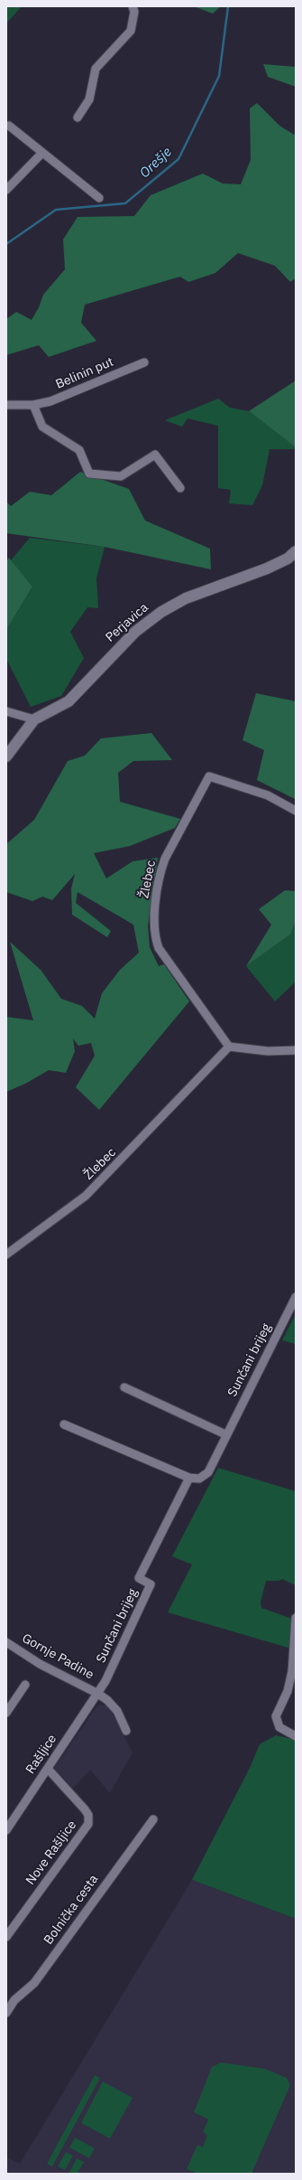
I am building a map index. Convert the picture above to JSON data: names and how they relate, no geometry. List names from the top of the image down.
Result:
{
  "streets": {
    "street": [
      "Belinin put",
      "Perjavica",
      "Žlebec",
      "Sunčani brijeg",
      "Gornje Padine",
      "Rašljice",
      "Nove Rašljice",
      "Bolnička cesta"
    ]
  },
  "crossings": [
    ["Sunčani brijeg", "Gornje Padine"],
    ["Sunčani brijeg", "Rašljice"],
    ["Gornje Padine", "Rašljice"],
    ["Rašljice", "Nove Rašljice"]
  ],
  "water": ["Orešje"]
}
